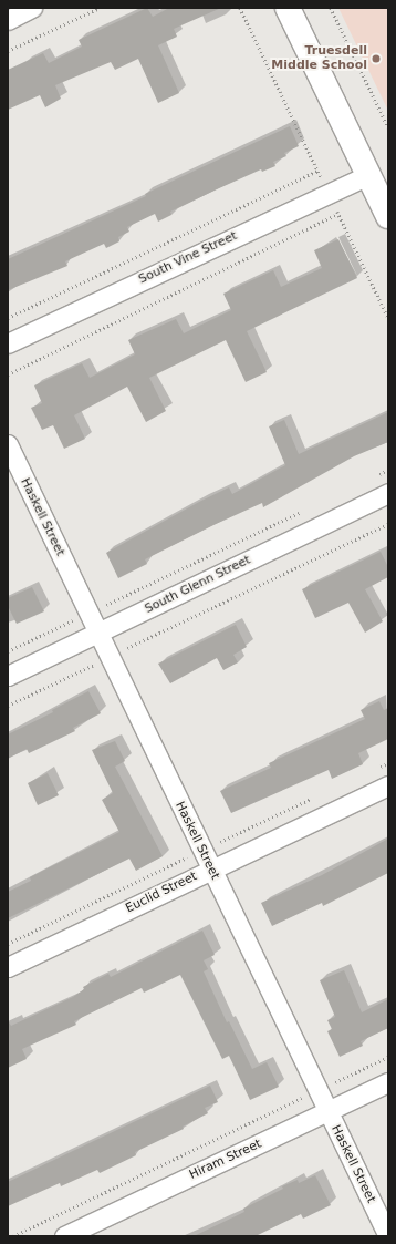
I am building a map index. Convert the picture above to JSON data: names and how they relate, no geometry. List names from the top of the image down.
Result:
{
  "streets": {
    "street": [
      "South Vine Street",
      "Haskell Street",
      "South Glenn Street",
      "Euclid Street",
      "Hiram Street"
    ]
  },
  "crossings": [
    ["Haskell Street", "South Glenn Street"],
    ["Haskell Street", "Euclid Street"],
    ["Haskell Street", "Hiram Street"]
  ],
  "places": ["Truesdell Middle School"]
}
